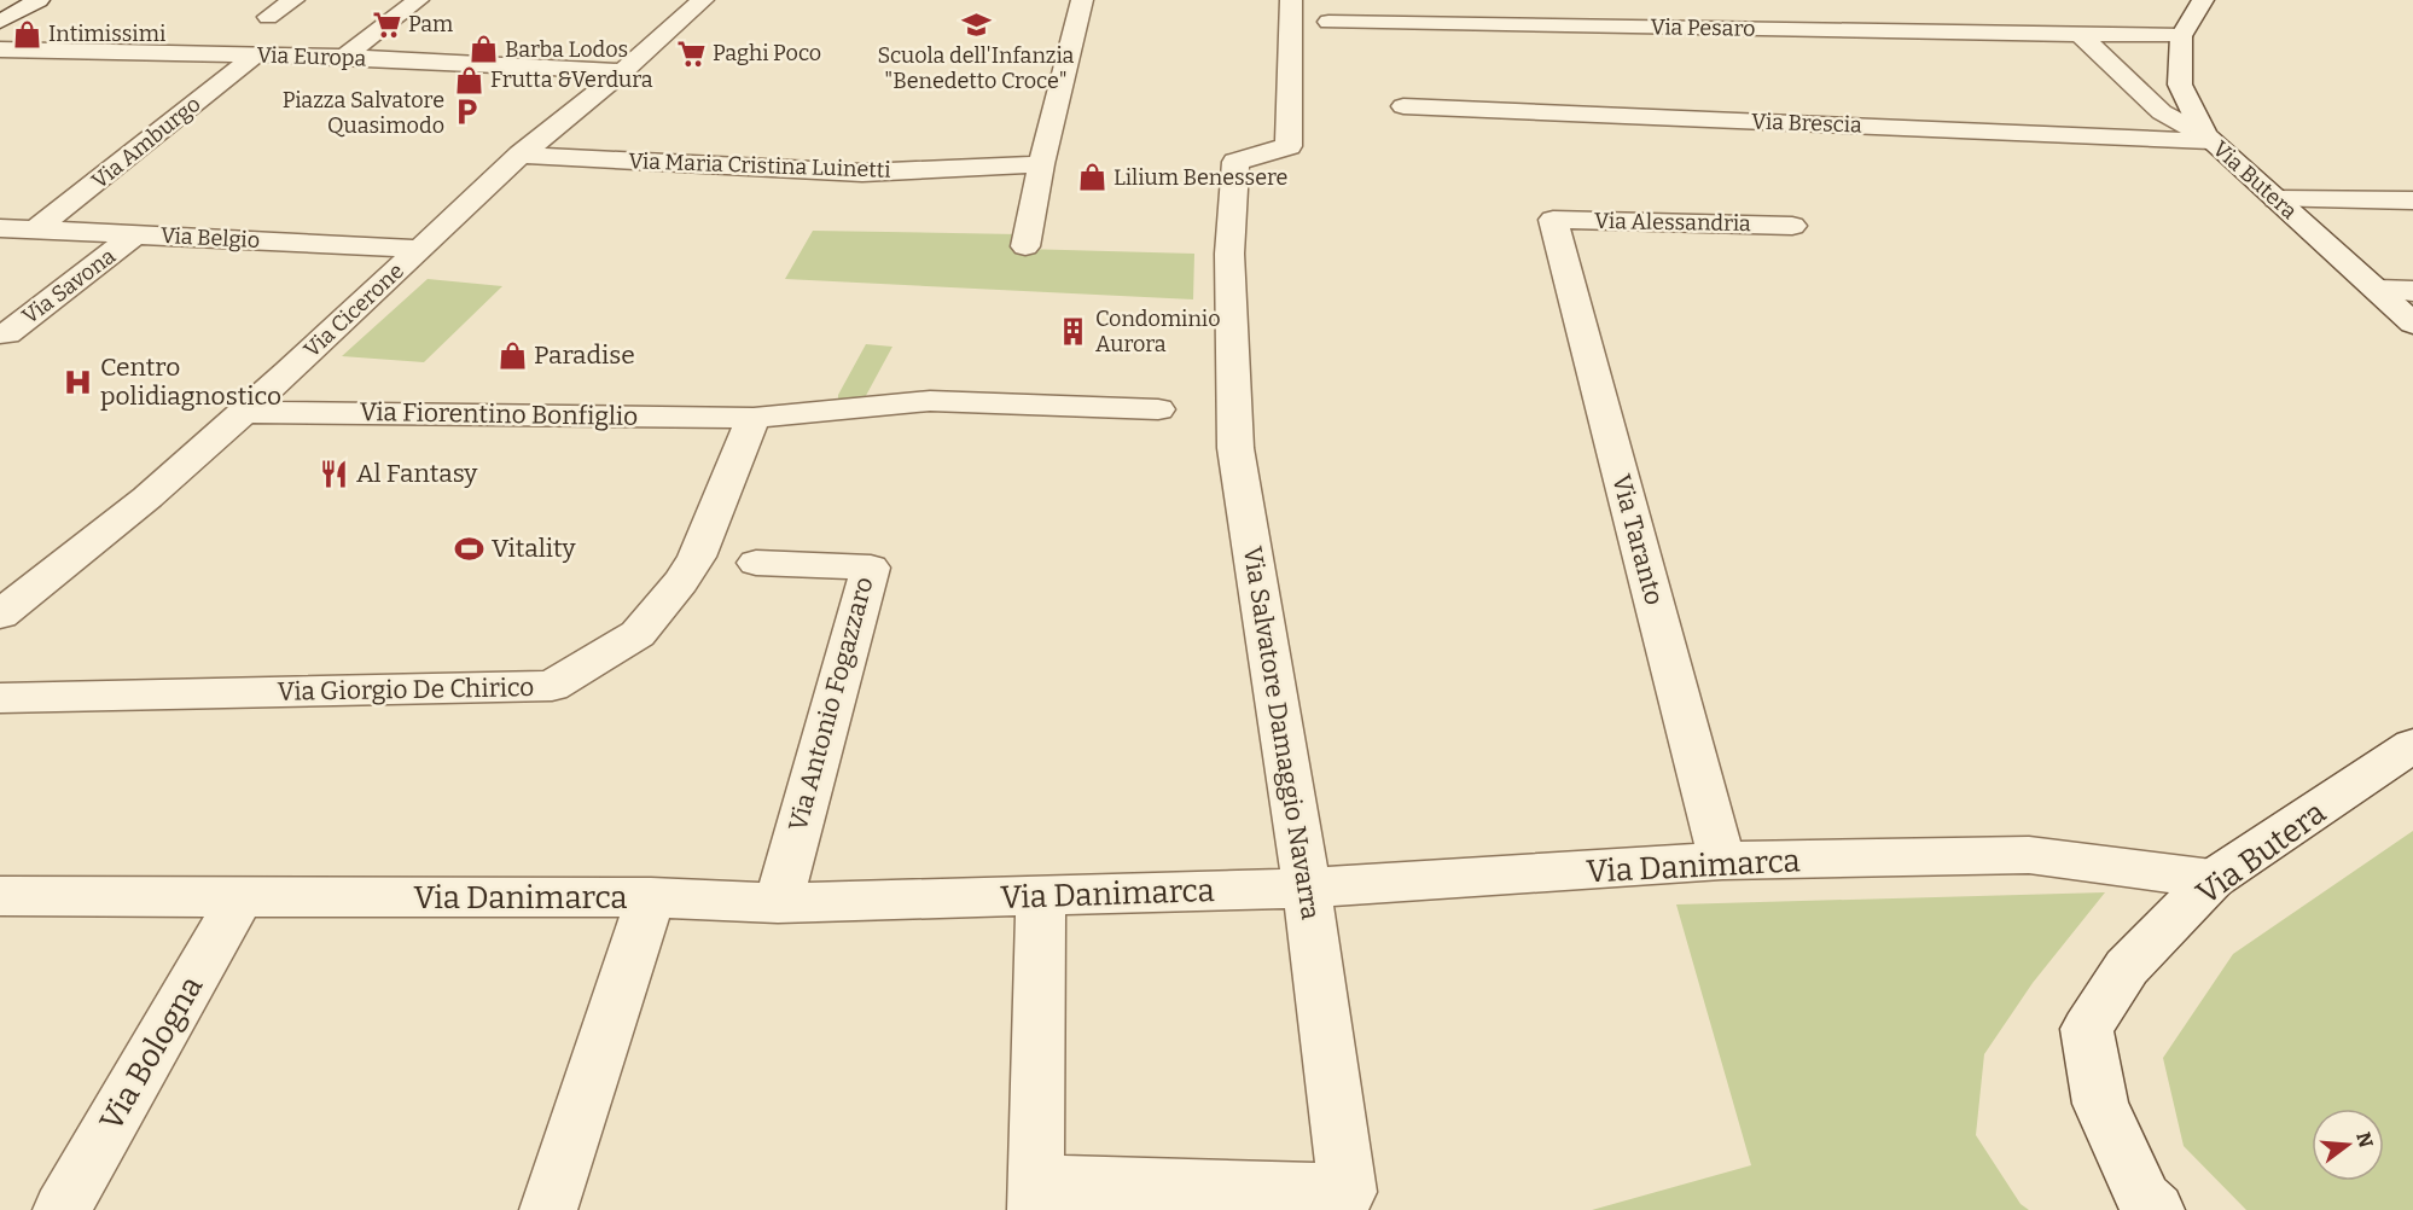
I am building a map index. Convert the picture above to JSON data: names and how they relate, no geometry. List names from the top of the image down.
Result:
{
  "streets": {
    "street": [
      "Via Pesaro",
      "Via Europa",
      "Via Brescia",
      "Via Amburgo",
      "Via Maria Cristina Luinetti",
      "Via Butera",
      "Via Alessandria",
      "Via Belgio",
      "Via Savona",
      "Via Cicerone",
      "Via Fiorentino Bonfiglio",
      "Via Taranto",
      "Via Giorgio De Chirico",
      "Via Antonio Fogazzaro",
      "Via Salvatore Damaggio Navarra",
      "Via Danimarca",
      "Via Bologna"
    ]
  },
  "crossings": [
    ["Via Pesaro", "Via Butera"],
    ["Via Pesaro", "Via Salvatore Damaggio Navarra"],
    ["Via Europa", "Via Amburgo"],
    ["Via Europa", "Via Cicerone"],
    ["Via Brescia", "Via Butera"],
    ["Via Amburgo", "Via Belgio"],
    ["Via Maria Cristina Luinetti", "Via Cicerone"],
    ["Via Butera", "Via Danimarca"],
    ["Via Alessandria", "Via Taranto"],
    ["Via Belgio", "Via Savona"],
    ["Via Belgio", "Via Cicerone"],
    ["Via Cicerone", "Via Fiorentino Bonfiglio"],
    ["Via Fiorentino Bonfiglio", "Via Giorgio De Chirico"],
    ["Via Taranto", "Via Danimarca"],
    ["Via Antonio Fogazzaro", "Via Danimarca"],
    ["Via Salvatore Damaggio Navarra", "Via Danimarca"],
    ["Via Danimarca", "Via Bologna"]
  ],
  "places": {
    "supermarket": ["Pam", "Paghi Poco"],
    "school or university": ["Scuola dell'Infanzia \"Benedetto Croce\""],
    "shop": [
      "Intimissimi",
      "Barba Lodos",
      "Frutta &Verdura",
      "Lilium Benessere",
      "Paradise"
    ],
    "parking": ["Piazza Salvatore Quasimodo"],
    "building": ["Condominio Aurora"],
    "hospital": ["Centro polidiagnostico"],
    "restaurant": ["Al Fantasy"],
    "sports": ["Vitality"]
  },
  "north": "right"
}
